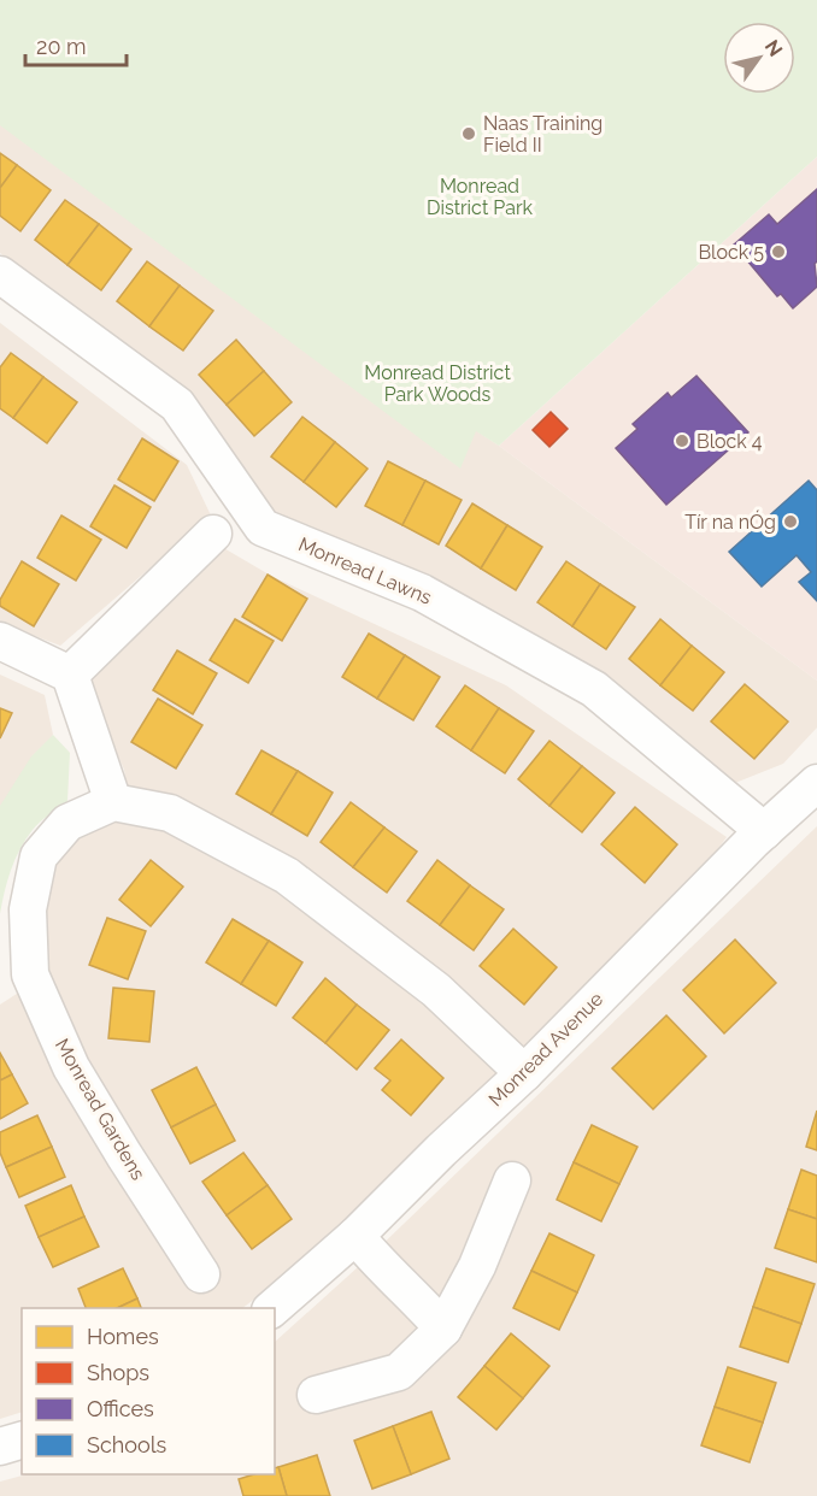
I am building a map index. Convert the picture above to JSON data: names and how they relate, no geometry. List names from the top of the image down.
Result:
{
  "streets": {
    "street": ["Monread Lawns", "Monread Avenue", "Monread Gardens"]
  },
  "crossings": [
    ["Monread Lawns", "Monread Avenue"]
  ],
  "parks": ["Monread District Park", "Monread District Park Woods"],
  "places": [
    "Naas Training Field II",
    "Block 5",
    "Block 4",
    "Tír na nÓg"
  ],
  "legend": [
    "Homes",
    "Shops",
    "Offices",
    "Schools"
  ],
  "scale_bar": "20 m",
  "north": "top right"
}
